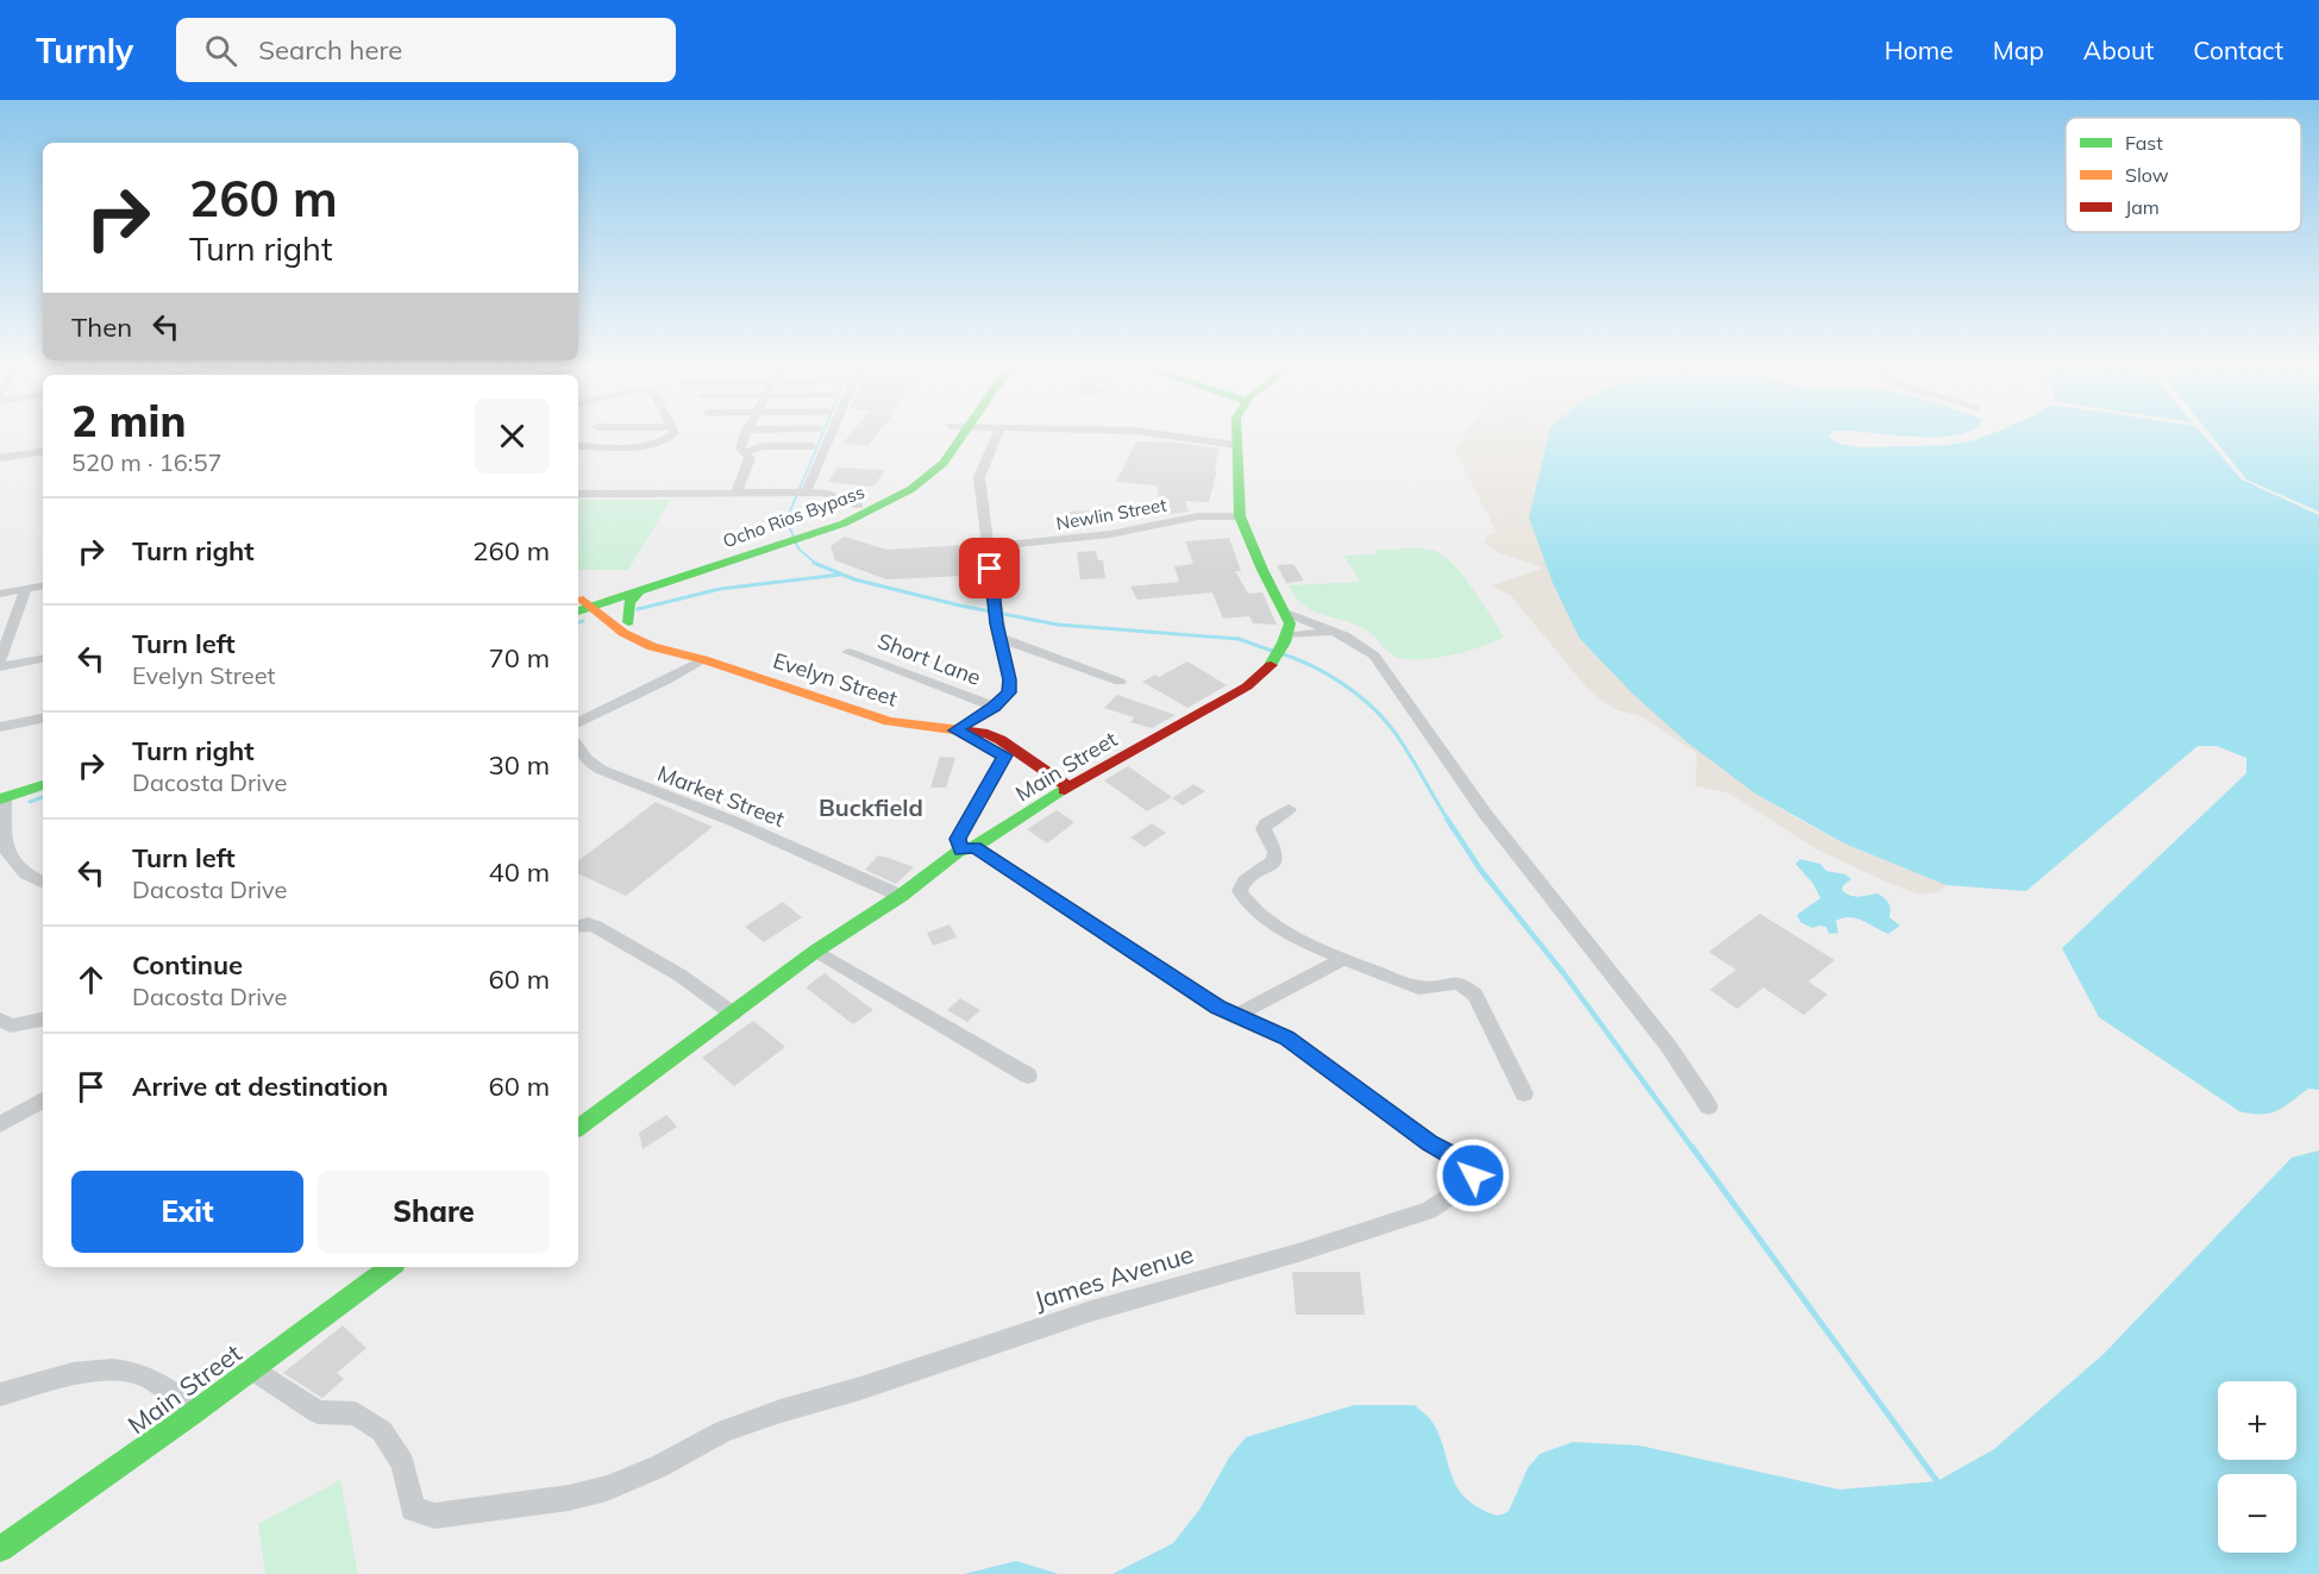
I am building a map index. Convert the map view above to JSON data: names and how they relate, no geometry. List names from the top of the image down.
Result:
{
  "streets": {
    "street": [
      "Newlin Street",
      "Ocho Rios Bypass",
      "Short Lane",
      "Evelyn Street",
      "Main Street",
      "Market Street",
      "James Avenue"
    ]
  },
  "crossings": [
    ["Ocho Rios Bypass", "Evelyn Street"],
    ["Evelyn Street", "Main Street"],
    ["Main Street", "Market Street"],
    ["Main Street", "James Avenue"]
  ],
  "districts": ["Buckfield"],
  "legend": ["Fast", "Slow", "Jam"],
  "page": {
    "header": "Turnly",
    "search": "Search here",
    "nav": [
      "Home",
      "Map",
      "About",
      "Contact"
    ],
    "turn": ["260 m", "Turn right"],
    "then": "Then",
    "heading": ["2 min", "520 m · 16:57"],
    "list": [
      {
        "name": "Turn right",
        "value": "260 m"
      },
      {
        "name": "Turn left",
        "note": "Evelyn Street",
        "value": "70 m"
      },
      {
        "name": "Turn right",
        "note": "Dacosta Drive",
        "value": "30 m"
      },
      {
        "name": "Turn left",
        "note": "Dacosta Drive",
        "value": "40 m"
      },
      {
        "name": "Continue",
        "note": "Dacosta Drive",
        "value": "60 m"
      },
      {
        "name": "Arrive at destination",
        "value": "60 m"
      }
    ],
    "buttons": ["Exit", "Share"],
    "map_buttons": ["+", "−"]
  }
}
